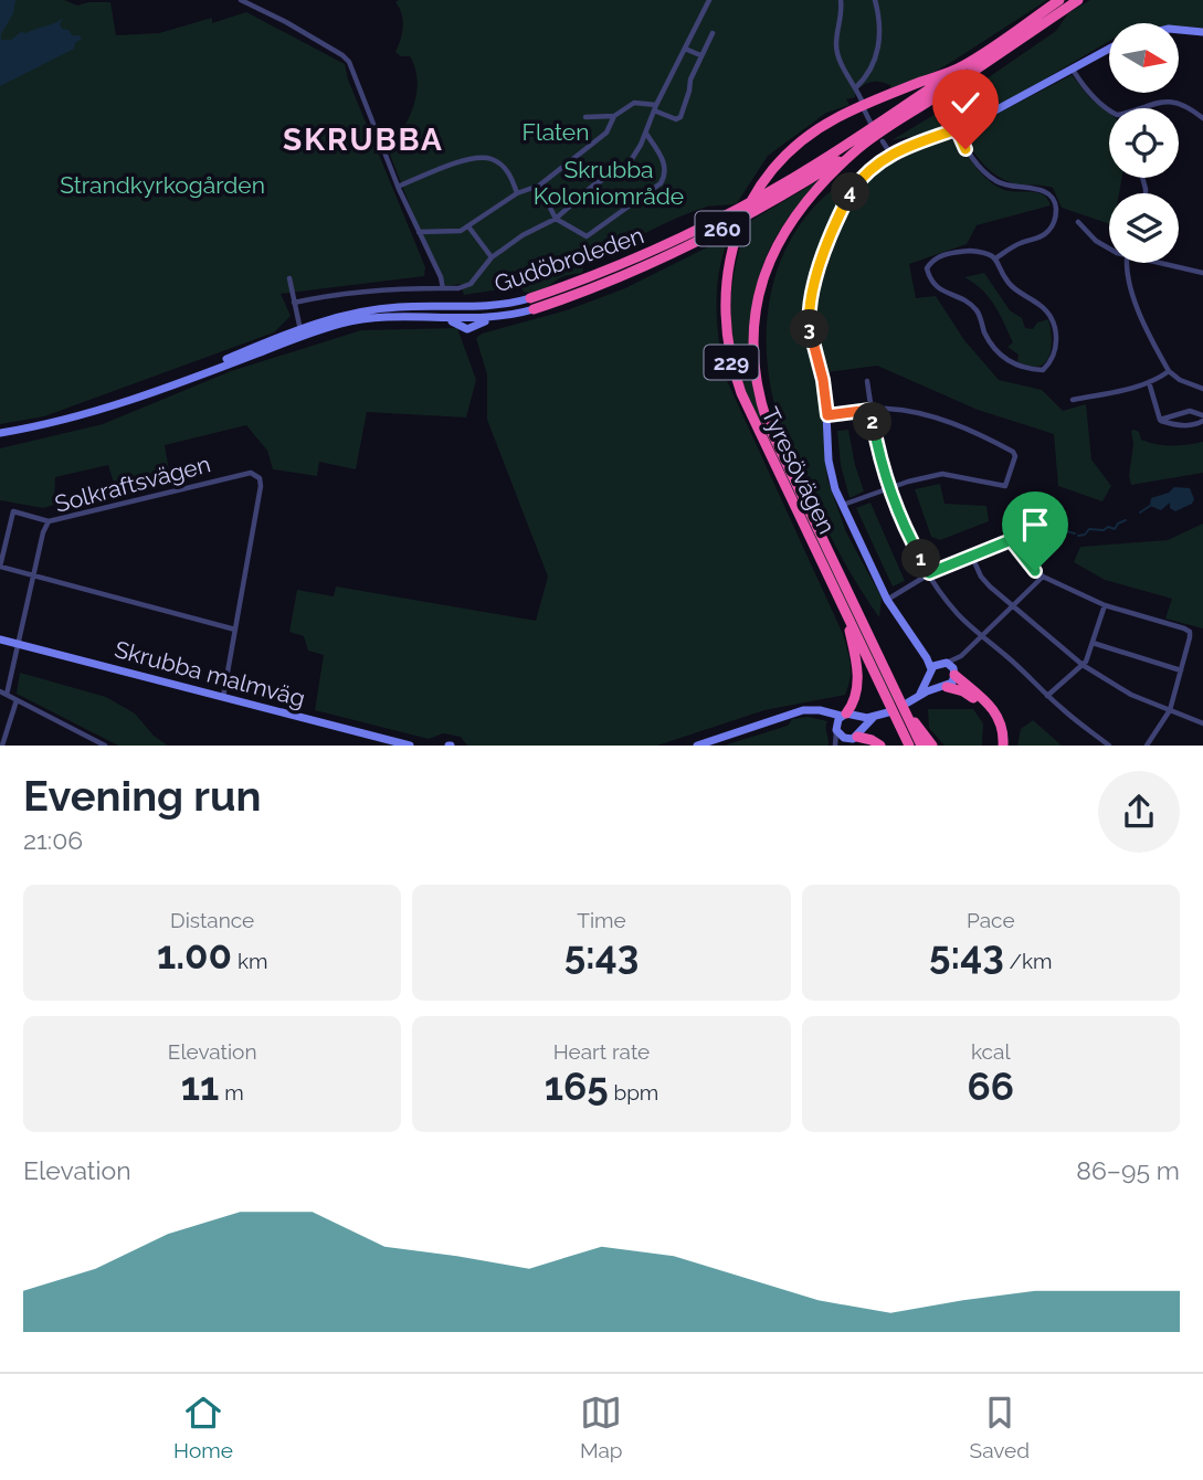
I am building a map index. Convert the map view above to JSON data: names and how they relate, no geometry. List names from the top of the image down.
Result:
{
  "streets": {
    "highway": [
      "260",
      "Gudöbroleden",
      "229",
      "Tyresövägen"
    ],
    "street": ["Solkraftsvägen", "Skrubba malmväg"]
  },
  "crossings": [
    ["Gudöbroleden", "Tyresövägen"],
    ["Solkraftsvägen", "Skrubba malmväg"]
  ],
  "districts": ["SKRUBBA"],
  "parks": ["Flaten", "Skrubba Koloniområde", "Strandkyrkogården"],
  "north": "right",
  "page": {
    "pins": [
      "4",
      "3",
      "2",
      "1"
    ],
    "heading": ["Evening run", "21:06"],
    "stats": [
      ["Distance", "1.00 km"],
      ["Time", "5:43"],
      ["Pace", "5:43 /km"],
      ["Elevation", "11 m"],
      ["Heart rate", "165 bpm"],
      ["kcal", "66"]
    ],
    "chart": ["Elevation", "86–95 m"],
    "tabs": ["Home", "Map", "Saved"]
  }
}
